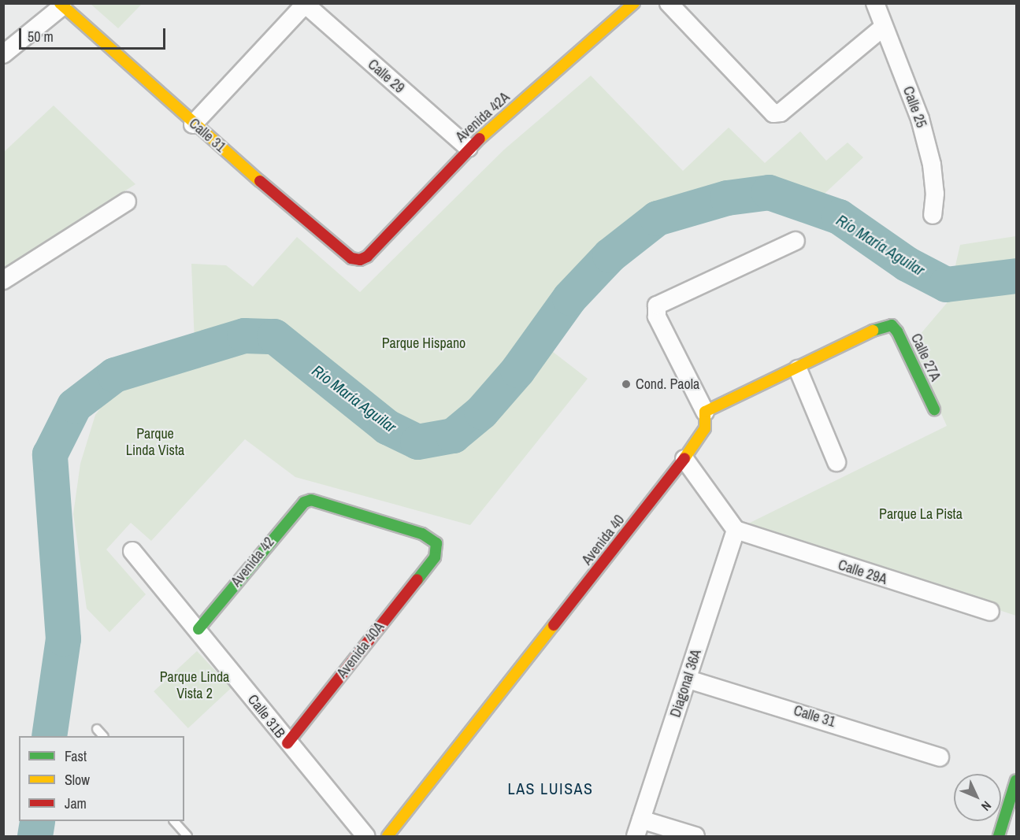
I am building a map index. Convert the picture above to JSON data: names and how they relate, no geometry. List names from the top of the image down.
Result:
{
  "streets": {
    "main road": [
      "Avenida 42A",
      "Calle 31",
      "Calle 27A",
      "Avenida 40",
      "Avenida 42",
      "Avenida 40A"
    ],
    "street": [
      "Calle 29",
      "Calle 25",
      "Calle 29A",
      "Diagonal 36A",
      "Calle 31B"
    ]
  },
  "crossings": [
    ["Calle 29", "Avenida 42A"],
    ["Avenida 42A", "Calle 31"],
    ["Calle 31", "Diagonal 36A"],
    ["Avenida 42", "Avenida 40A"],
    ["Avenida 42", "Calle 31B"],
    ["Calle 29A", "Diagonal 36A"],
    ["Avenida 40A", "Calle 31B"]
  ],
  "districts": ["LAS LUISAS"],
  "water": ["Río María Aguilar"],
  "parks": [
    "Parque Hispano",
    "Parque Linda Vista",
    "Parque La Pista",
    "Parque Linda Vista 2"
  ],
  "places": ["Cond. Paola"],
  "legend": ["Fast", "Slow", "Jam"],
  "scale_bar": "50 m",
  "north": "bottom right"
}
